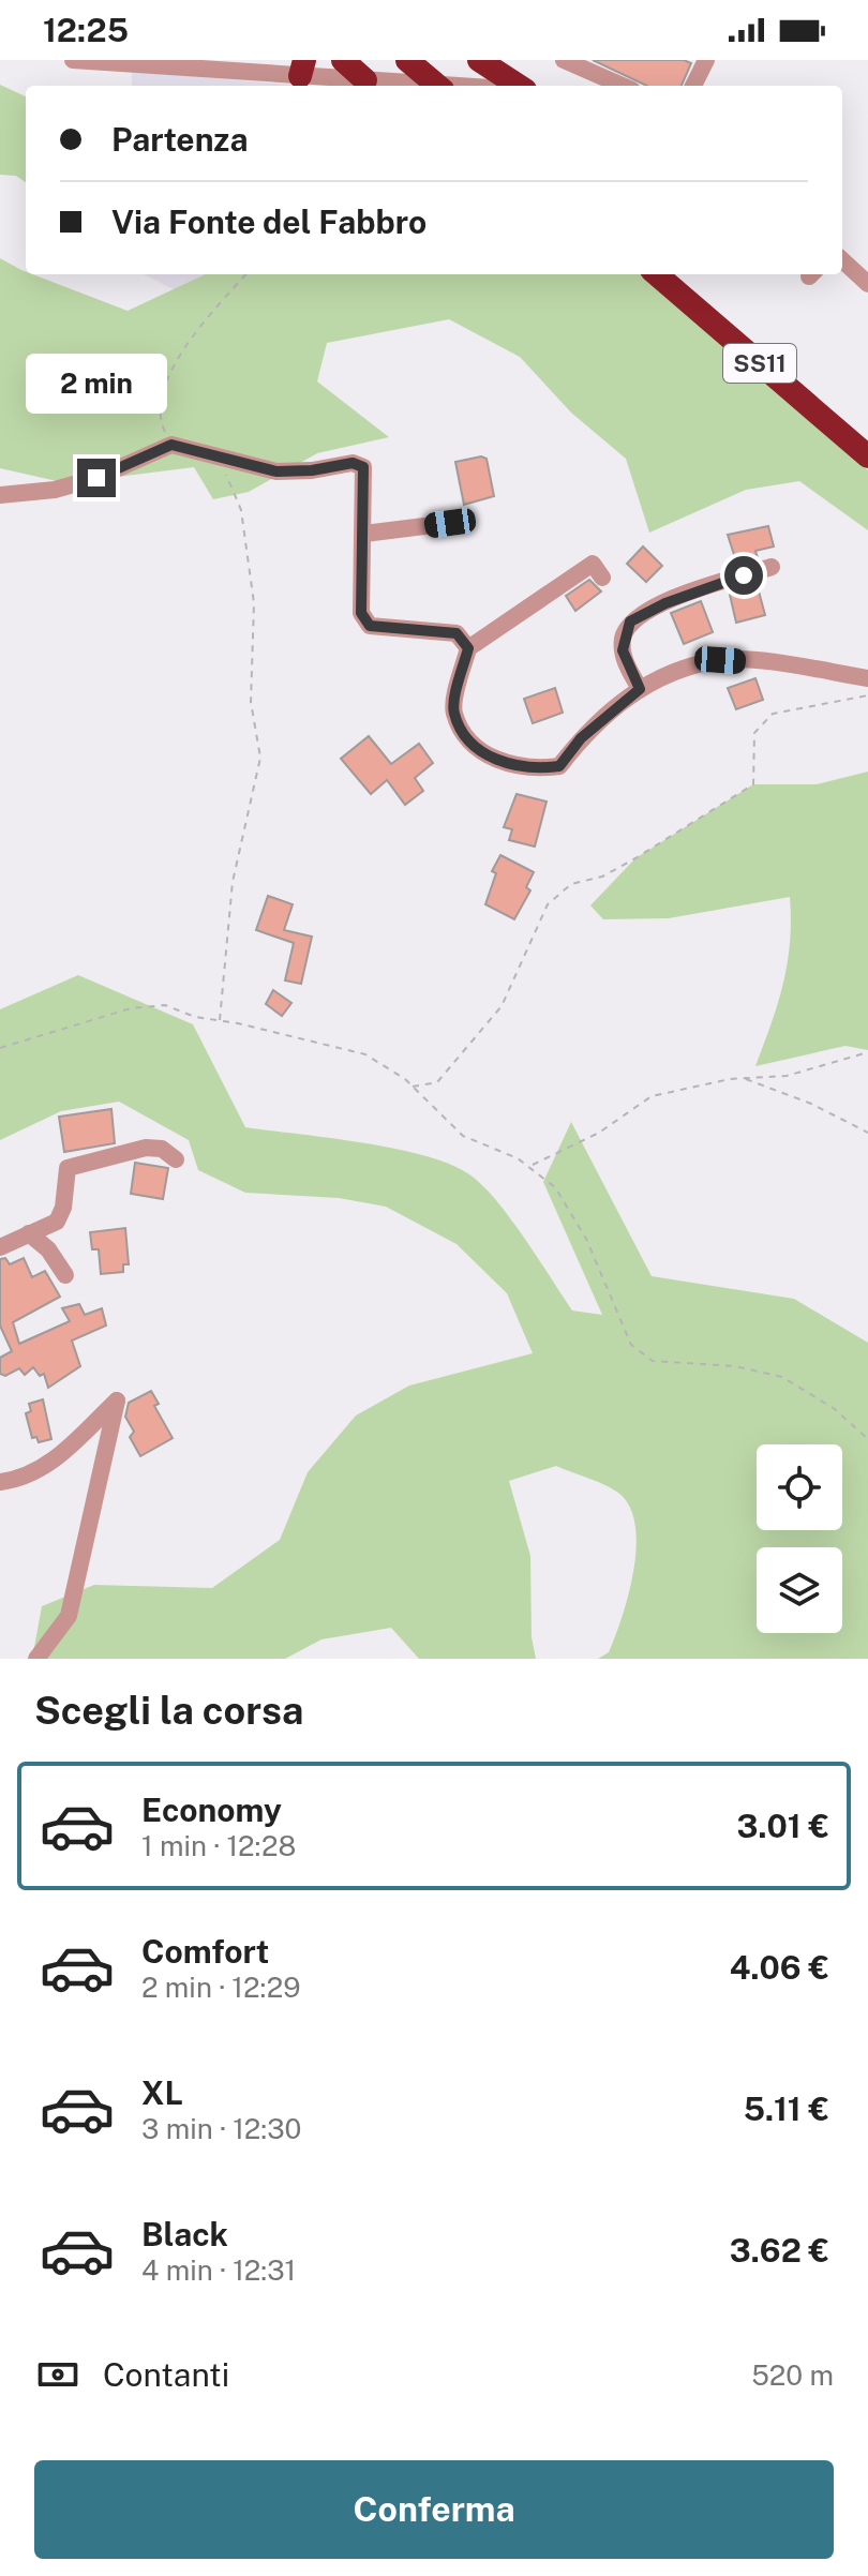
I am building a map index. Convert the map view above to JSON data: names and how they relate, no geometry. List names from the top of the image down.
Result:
{
  "streets": {
    "highway": ["SS11"]
  },
  "page": {
    "status": "12:25",
    "banner": ["Partenza", "Via Fonte del Fabbro"],
    "bubble": "2 min",
    "heading": "Scegli la corsa",
    "list": [
      {
        "name": "Economy",
        "note": "1 min · 12:28",
        "value": "3.01 €"
      },
      {
        "name": "Comfort",
        "note": "2 min · 12:29",
        "value": "4.06 €"
      },
      {
        "name": "XL",
        "note": "3 min · 12:30",
        "value": "5.11 €"
      },
      {
        "name": "Black",
        "note": "4 min · 12:31",
        "value": "3.62 €"
      }
    ],
    "pay": ["Contanti", "520 m"],
    "buttons": "Conferma"
  }
}
